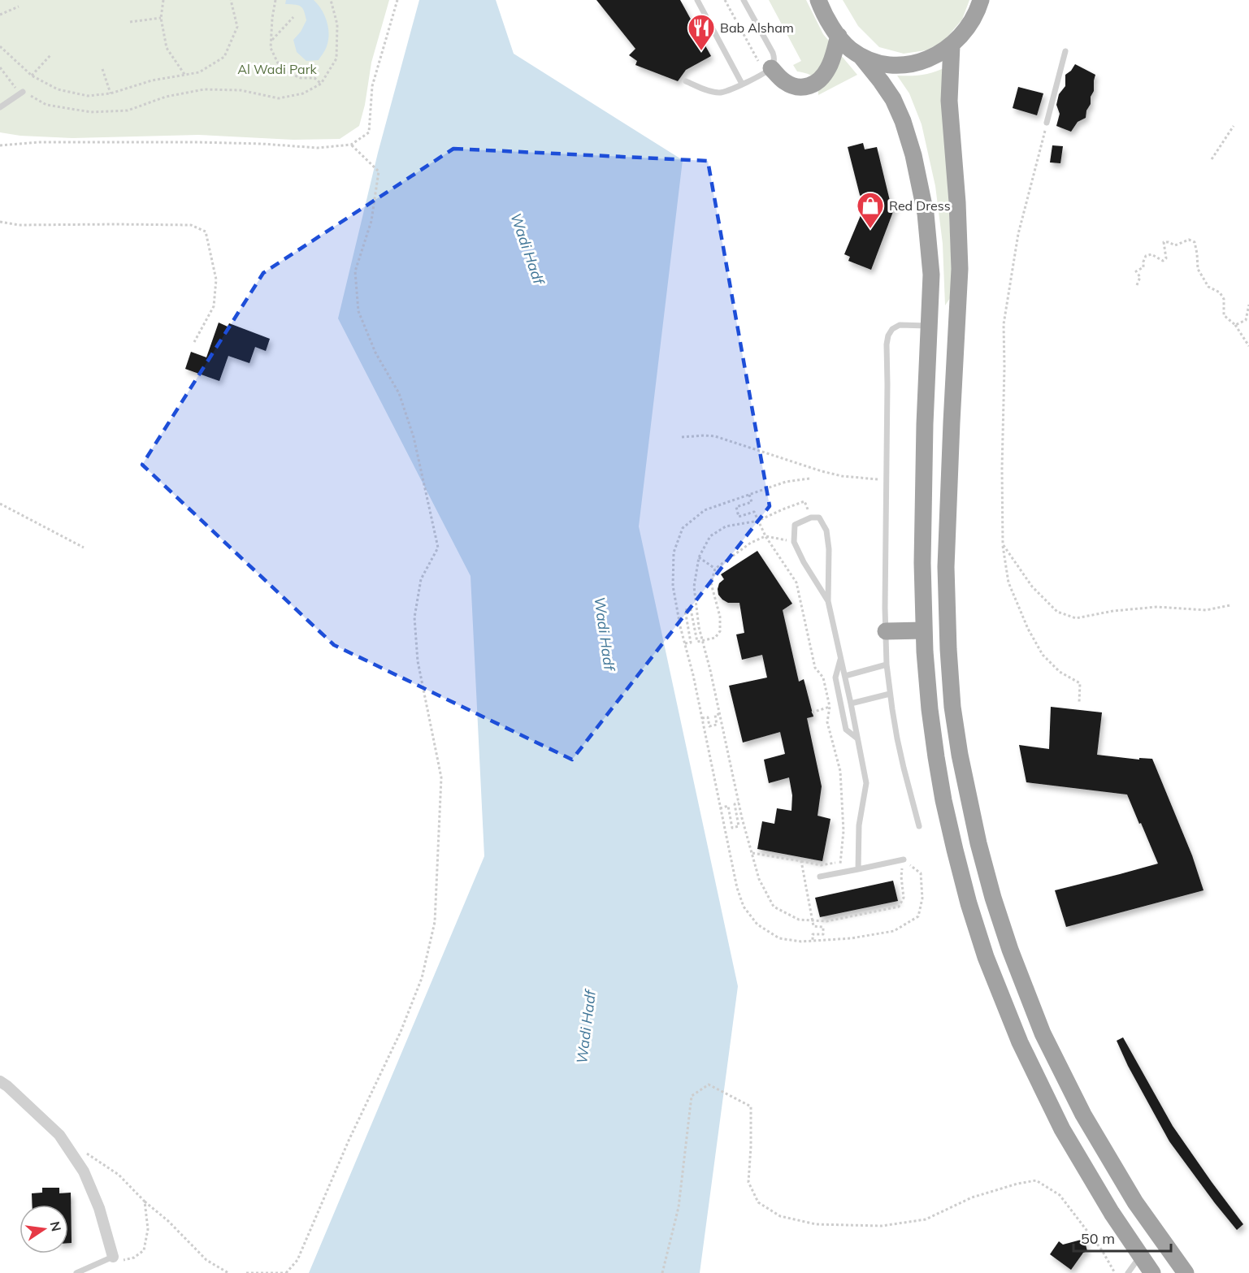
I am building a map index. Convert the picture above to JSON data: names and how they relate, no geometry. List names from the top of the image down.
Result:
{
  "water": ["Wadi Hadf"],
  "parks": ["Al Wadi Park"],
  "places": {
    "restaurant": ["Bab Alsham"],
    "shop": ["Red Dress"]
  },
  "scale_bar": "50 m",
  "north": "right"
}
